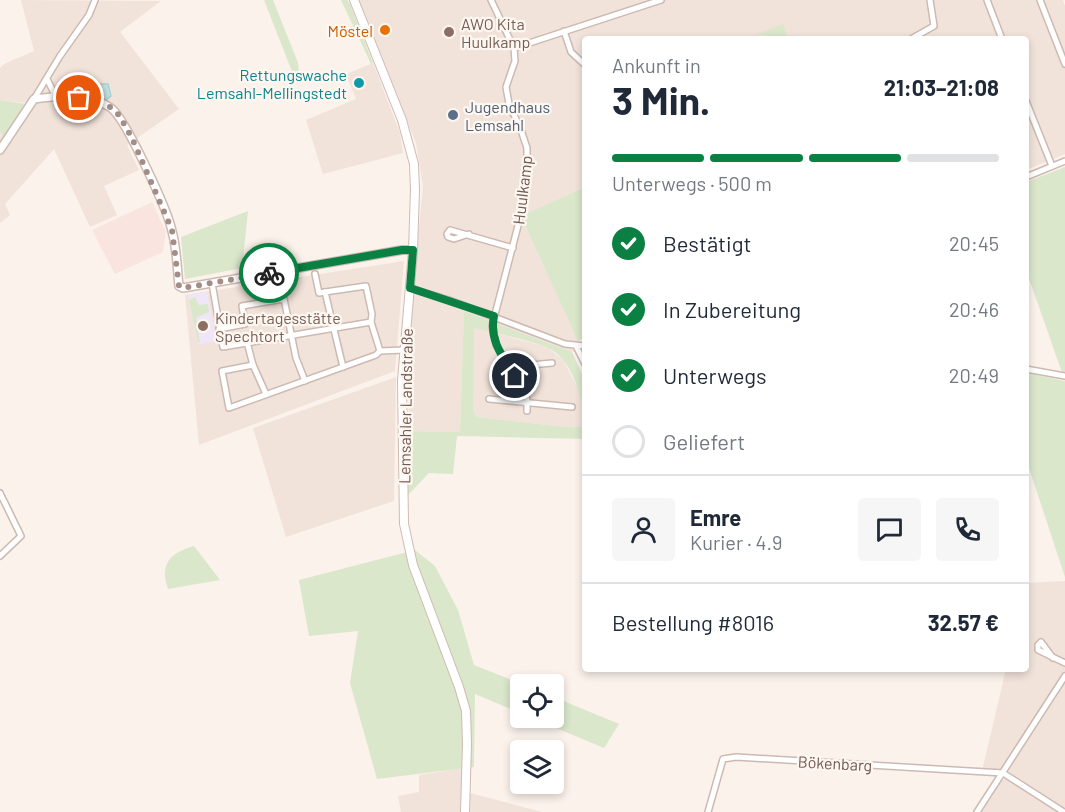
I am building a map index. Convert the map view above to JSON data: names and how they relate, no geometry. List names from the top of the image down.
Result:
{
  "streets": {
    "main road": ["Lemsahler Landstraße"],
    "street": ["Huulkamp", "Bökenbarg"]
  },
  "places": [
    "Möstel",
    "AWO Kita Huulkamp",
    "Rettungswache Lemsahl-Mellingstedt",
    "Jugendhaus Lemsahl",
    "Kindertagesstätte Spechtort"
  ],
  "page": {
    "heading": ["3 Min.", "Ankunft in", "21:03–21:08"],
    "panel": [
      "Emre",
      "Kurier · 4.9",
      "Bestellung #8016",
      "32.57 €"
    ],
    "bar": "Unterwegs · 500 m",
    "list": [
      ["Bestätigt", "20:45"],
      ["In Zubereitung", "20:46"],
      ["Unterwegs", "20:49"],
      "Geliefert"
    ]
  }
}
